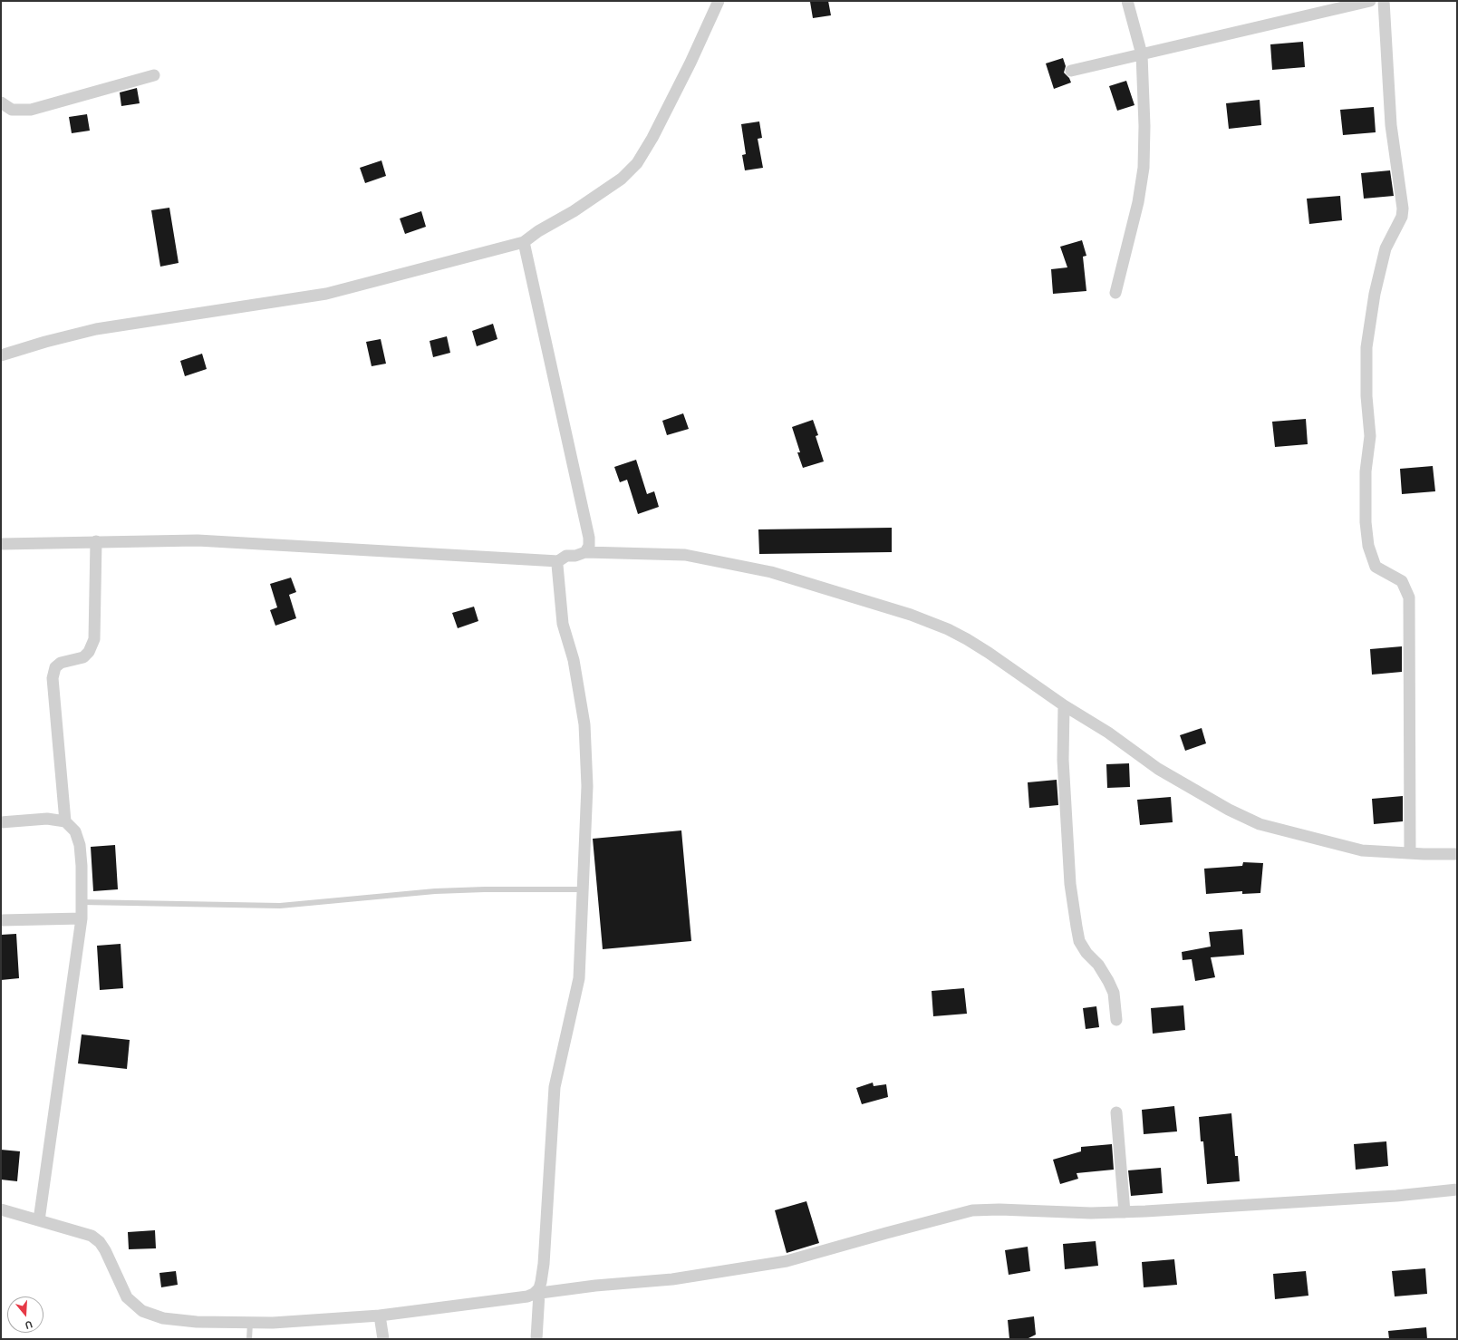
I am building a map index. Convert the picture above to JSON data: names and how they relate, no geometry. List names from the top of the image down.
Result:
{
  "north": "bottom"
}
